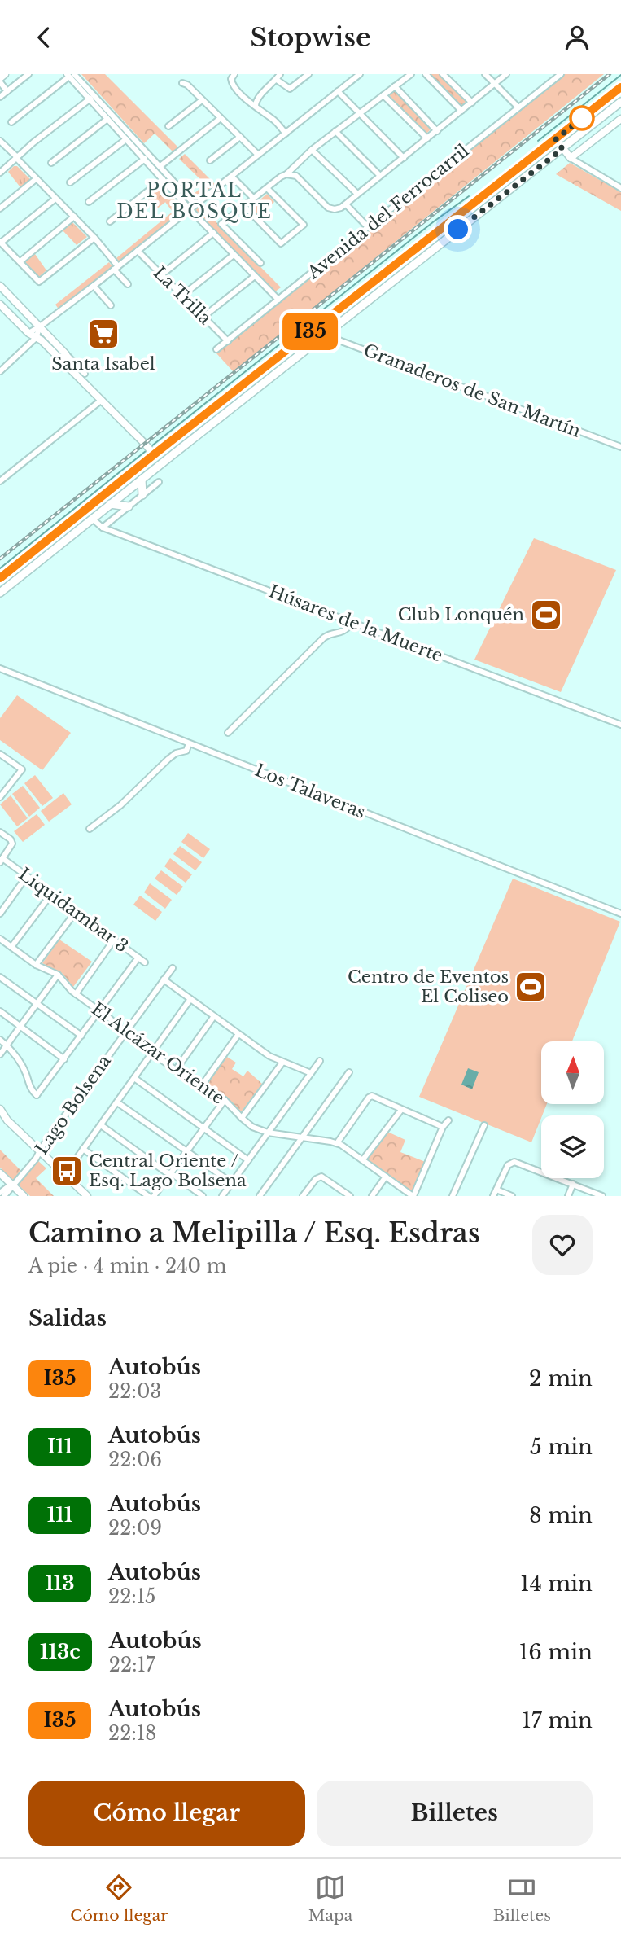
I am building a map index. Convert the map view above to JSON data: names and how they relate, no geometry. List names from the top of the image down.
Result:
{
  "streets": {
    "street": [
      "Avenida del Ferrocarril",
      "La Trilla",
      "Granaderos de San Martín",
      "Húsares de la Muerte",
      "Los Talaveras",
      "Liquidambar 3",
      "El Alcázar Oriente",
      "Lago Bolsena"
    ]
  },
  "crossings": [
    ["Avenida del Ferrocarril", "La Trilla"],
    ["El Alcázar Oriente", "Lago Bolsena"]
  ],
  "districts": ["PORTAL DEL BOSQUE"],
  "places": {
    "supermarket": ["Santa Isabel"],
    "sports": ["Club Lonquén", "Centro de Eventos El Coliseo"],
    "bus stop": ["Central Oriente / Esq. Lago Bolsena"]
  },
  "lines": ["bus line I35"],
  "north": "top",
  "page": {
    "header": "Stopwise",
    "on_map": "I35",
    "heading": [
      ["Camino a Melipilla / Esq. Esdras", "A pie · 4 min · 240 m"],
      "Salidas"
    ],
    "list": [
      {
        "mark": "I35",
        "name": "Autobús",
        "note": "22:03",
        "value": "2 min"
      },
      {
        "mark": "I11",
        "name": "Autobús",
        "note": "22:06",
        "value": "5 min"
      },
      {
        "mark": "111",
        "name": "Autobús",
        "note": "22:09",
        "value": "8 min"
      },
      {
        "mark": "113",
        "name": "Autobús",
        "note": "22:15",
        "value": "14 min"
      },
      {
        "mark": "113c",
        "name": "Autobús",
        "note": "22:17",
        "value": "16 min"
      },
      {
        "mark": "I35",
        "name": "Autobús",
        "note": "22:18",
        "value": "17 min"
      }
    ],
    "buttons": ["Cómo llegar", "Billetes"],
    "tabs": ["Cómo llegar", "Mapa", "Billetes"]
  }
}
